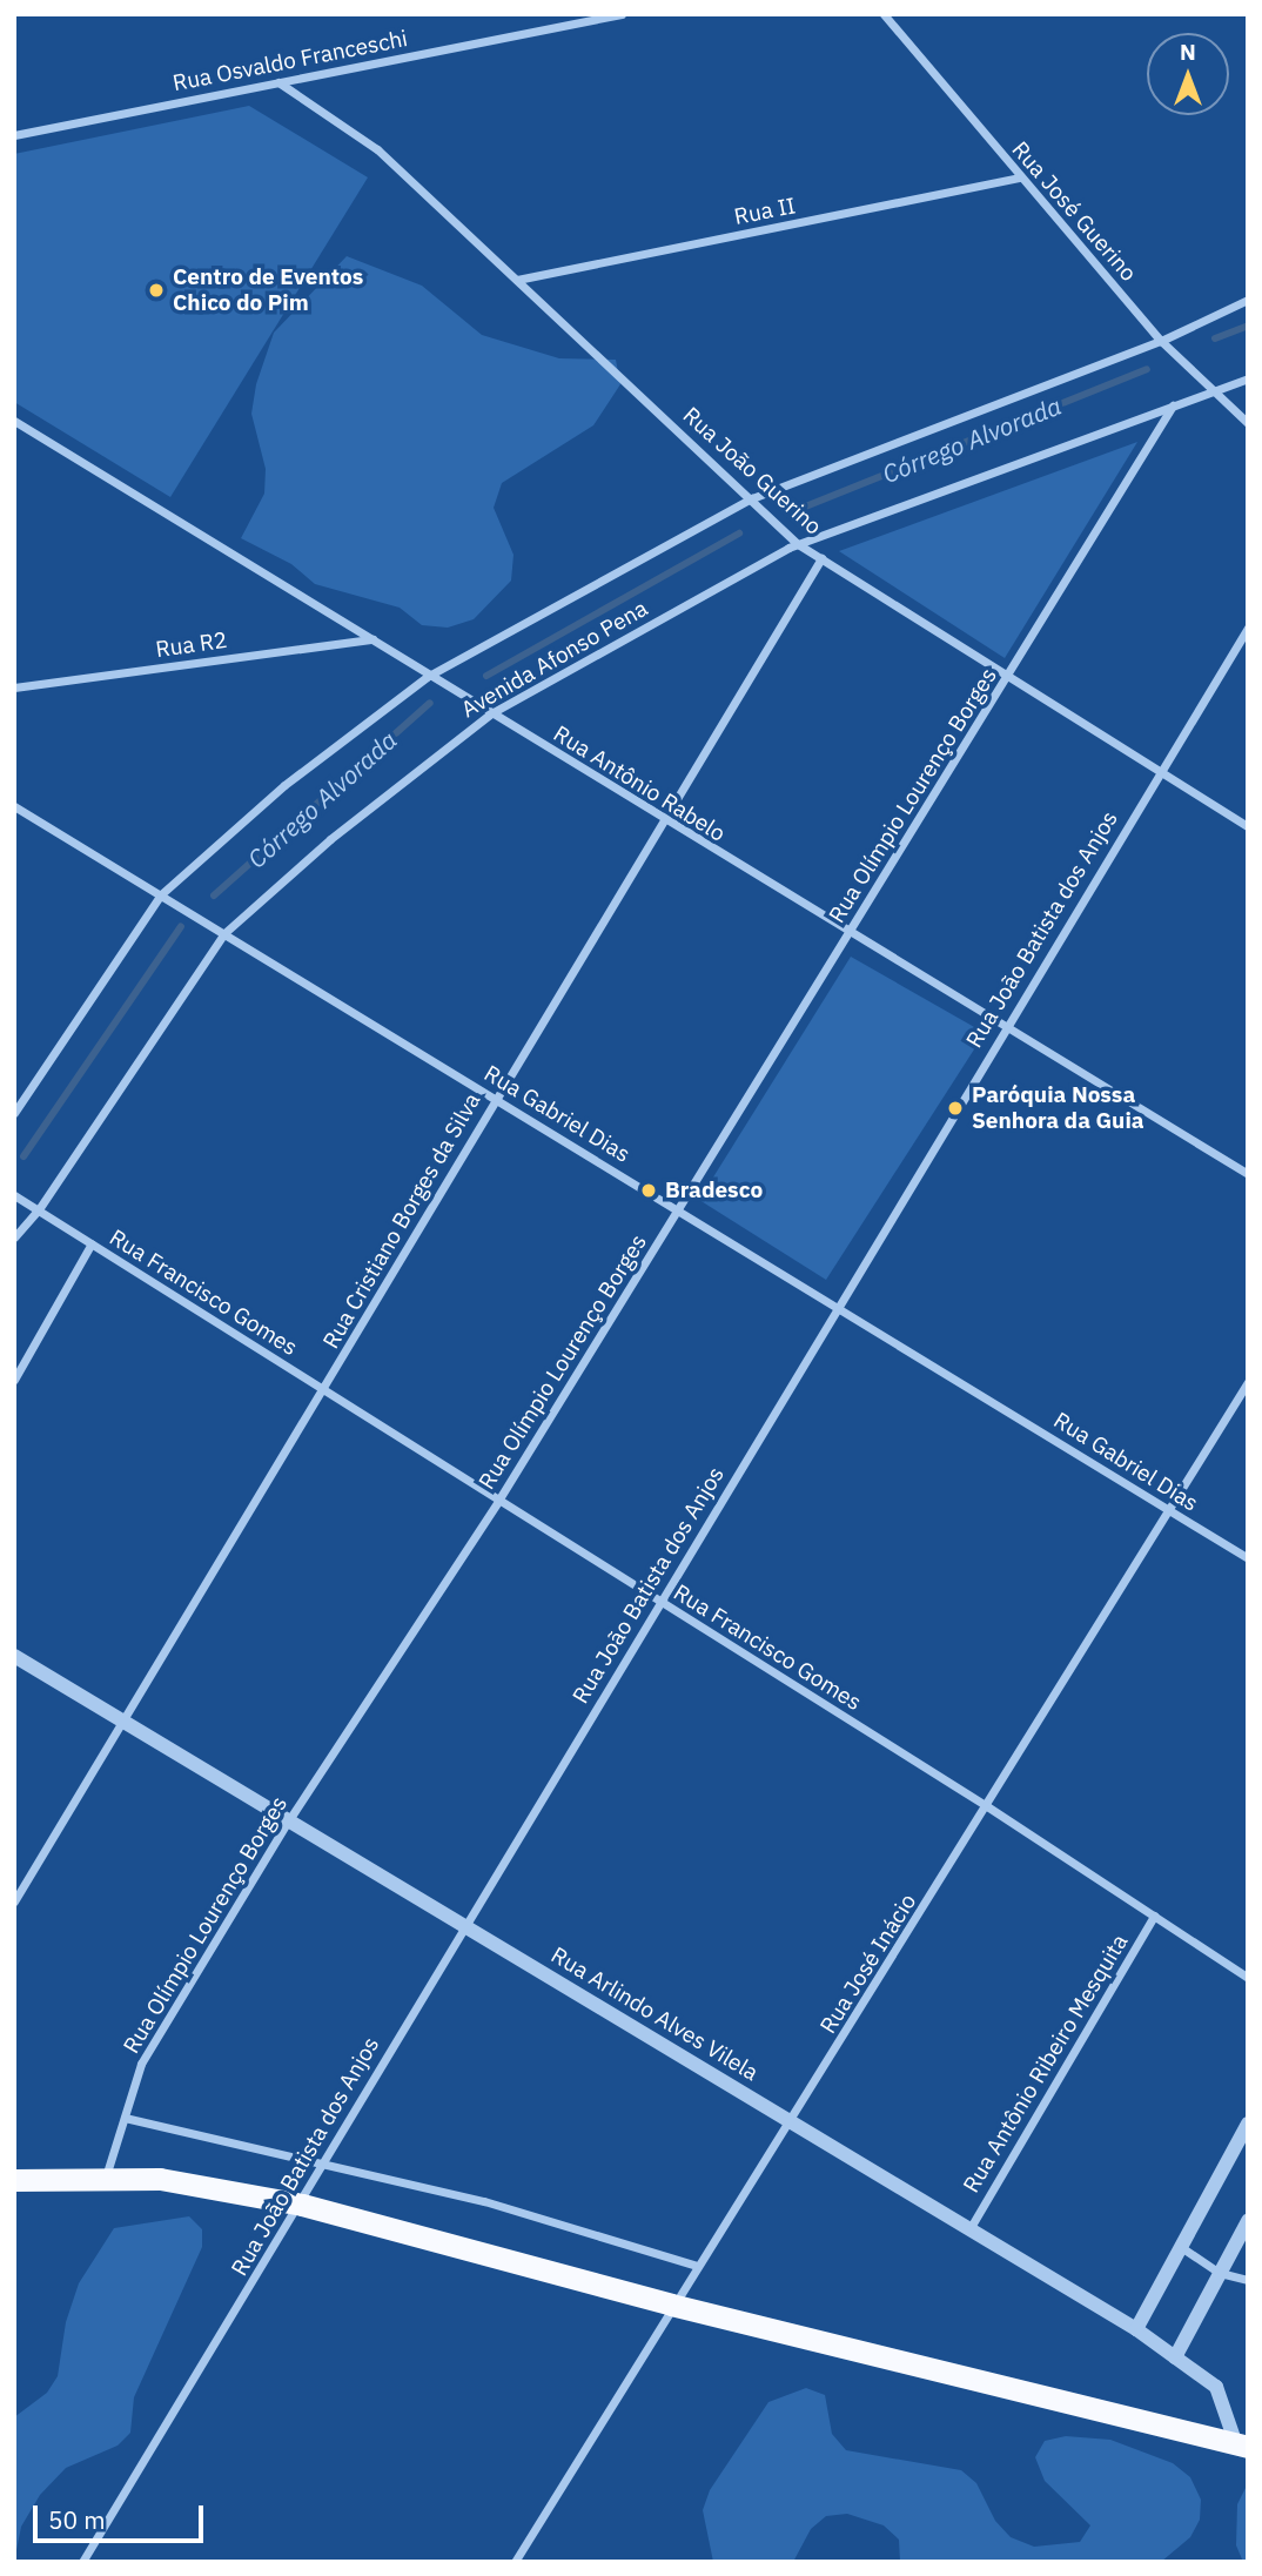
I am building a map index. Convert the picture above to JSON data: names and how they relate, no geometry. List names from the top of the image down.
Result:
{
  "streets": {
    "street": [
      "Rua Osvaldo Franceschi",
      "Rua II",
      "Rua José Guerino",
      "Rua João Guerino",
      "Rua R2",
      "Avenida Afonso Pena",
      "Rua Antônio Rabelo",
      "Rua Olímpio Lourenço Borges",
      "Rua João Batista dos Anjos",
      "Rua Gabriel Dias",
      "Rua Cristiano Borges da Silva",
      "Rua Francisco Gomes",
      "Rua José Inácio",
      "Rua Arlindo Alves Vilela",
      "Rua Antônio Ribeiro Mesquita"
    ]
  },
  "crossings": [
    ["Rua Osvaldo Franceschi", "Rua João Guerino"],
    ["Rua II", "Rua José Guerino"],
    ["Rua II", "Rua João Guerino"],
    ["Rua José Guerino", "Avenida Afonso Pena"],
    ["Rua João Guerino", "Avenida Afonso Pena"],
    ["Rua João Guerino", "Rua Olímpio Lourenço Borges"],
    ["Rua João Guerino", "Rua João Batista dos Anjos"],
    ["Rua João Guerino", "Rua Cristiano Borges da Silva"],
    ["Rua R2", "Rua Antônio Rabelo"],
    ["Avenida Afonso Pena", "Rua Antônio Rabelo"],
    ["Avenida Afonso Pena", "Rua Olímpio Lourenço Borges"],
    ["Avenida Afonso Pena", "Rua Gabriel Dias"],
    ["Avenida Afonso Pena", "Rua Francisco Gomes"],
    ["Rua Antônio Rabelo", "Rua Olímpio Lourenço Borges"],
    ["Rua Antônio Rabelo", "Rua João Batista dos Anjos"],
    ["Rua Antônio Rabelo", "Rua Cristiano Borges da Silva"],
    ["Rua Olímpio Lourenço Borges", "Rua Gabriel Dias"],
    ["Rua Olímpio Lourenço Borges", "Rua Francisco Gomes"],
    ["Rua Olímpio Lourenço Borges", "Rua Arlindo Alves Vilela"],
    ["Rua João Batista dos Anjos", "Rua Gabriel Dias"],
    ["Rua João Batista dos Anjos", "Rua Francisco Gomes"],
    ["Rua João Batista dos Anjos", "Rua Arlindo Alves Vilela"],
    ["Rua Gabriel Dias", "Rua Cristiano Borges da Silva"],
    ["Rua Gabriel Dias", "Rua José Inácio"],
    ["Rua Cristiano Borges da Silva", "Rua Francisco Gomes"],
    ["Rua Cristiano Borges da Silva", "Rua Arlindo Alves Vilela"],
    ["Rua Francisco Gomes", "Rua José Inácio"],
    ["Rua Francisco Gomes", "Rua Antônio Ribeiro Mesquita"],
    ["Rua José Inácio", "Rua Arlindo Alves Vilela"],
    ["Rua Arlindo Alves Vilela", "Rua Antônio Ribeiro Mesquita"]
  ],
  "water": ["Córrego Alvorada"],
  "places": ["Centro de Eventos Chico do Pim", "Paróquia Nossa Senhora da Guia", "Bradesco"],
  "scale_bar": "50 m",
  "north": "top"
}
